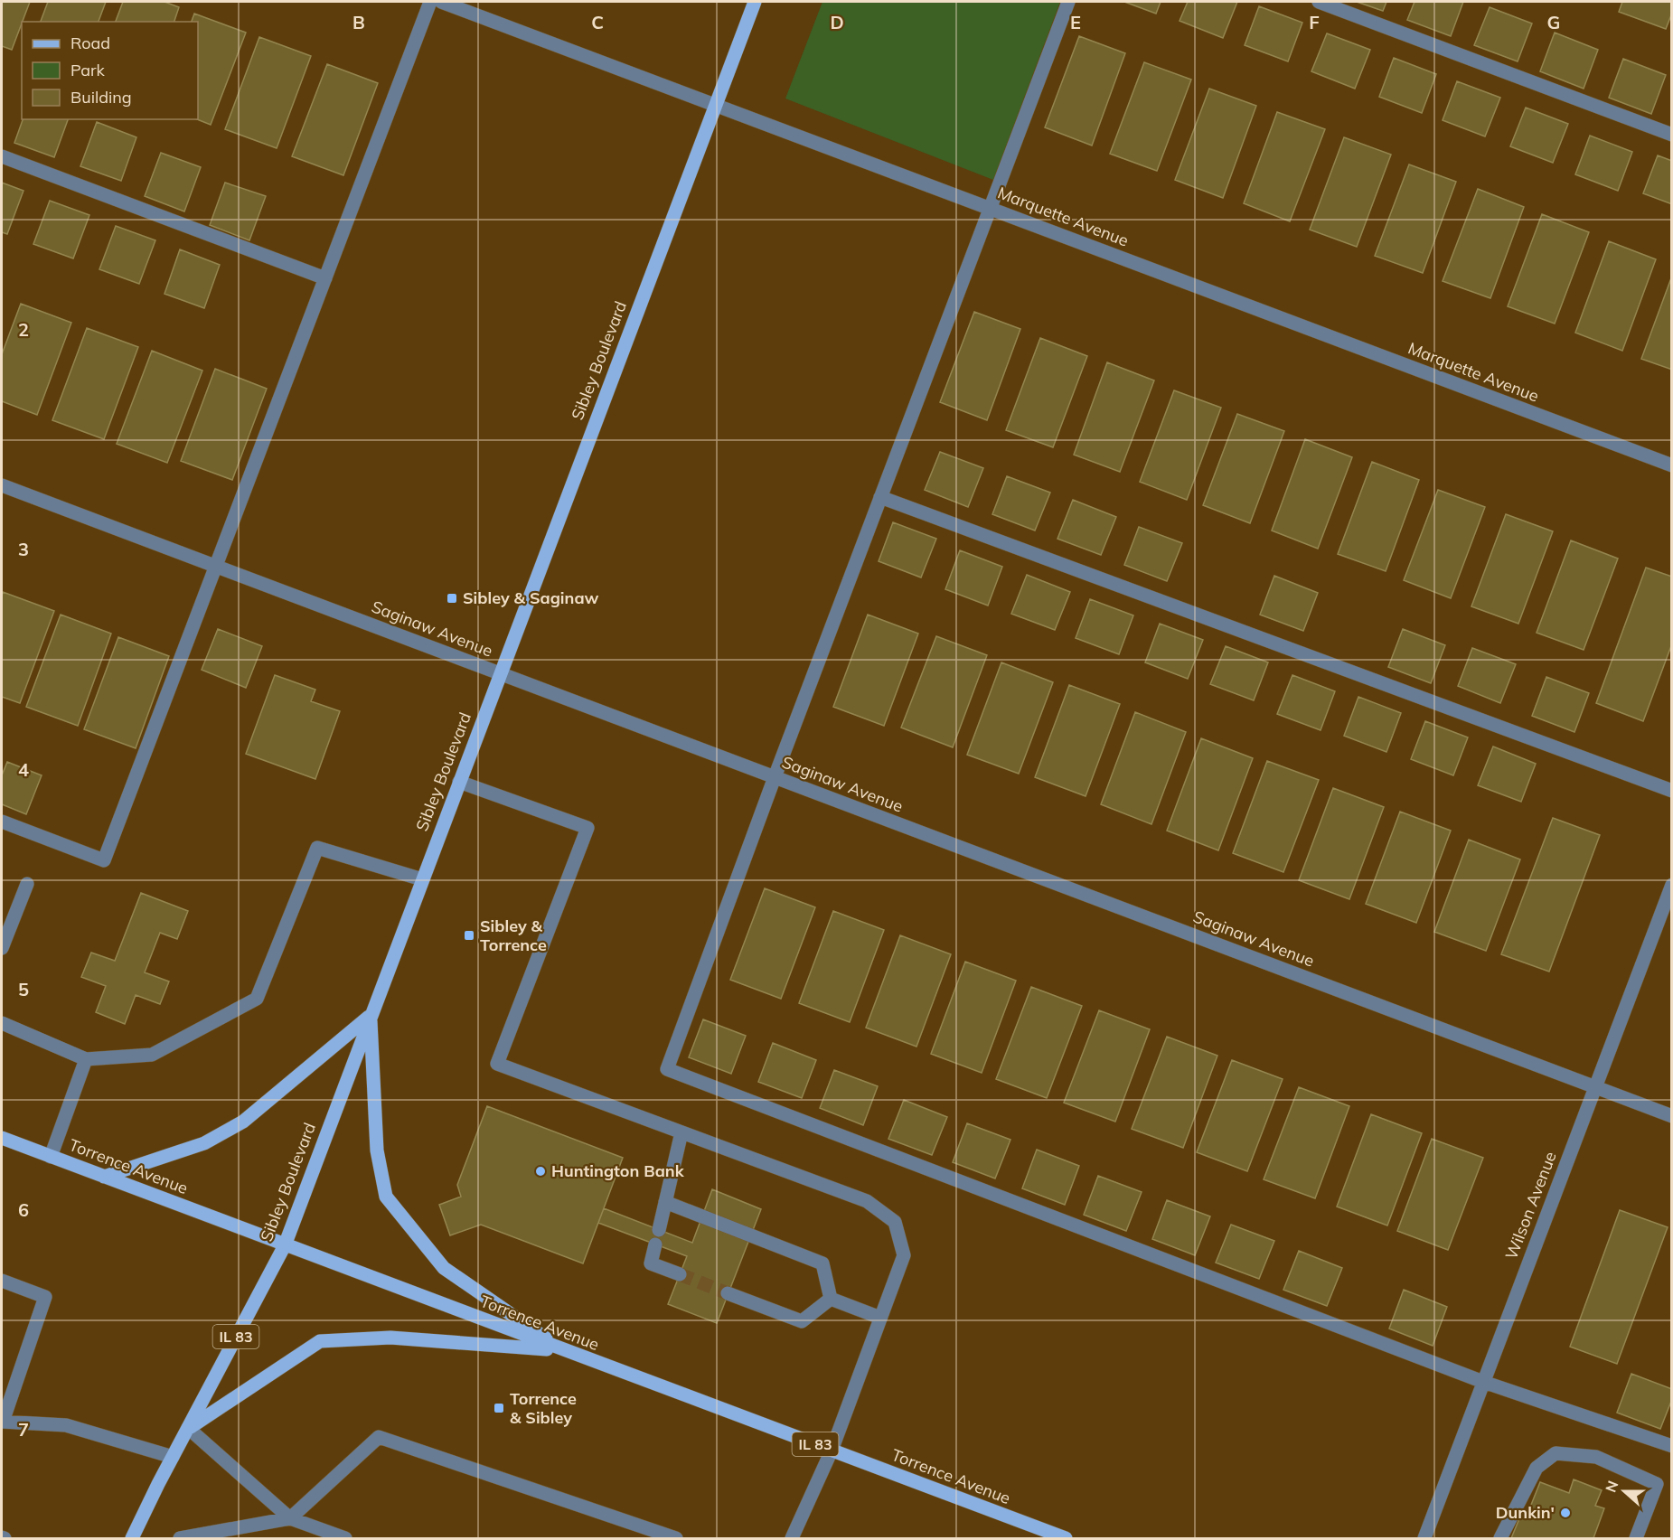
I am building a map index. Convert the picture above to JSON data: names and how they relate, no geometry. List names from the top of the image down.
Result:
{
  "streets": {
    "main road": ["Sibley Boulevard", "Torrence Avenue", "IL 83"],
    "street": ["Marquette Avenue", "Saginaw Avenue", "Wilson Avenue"]
  },
  "crossings": [
    ["Marquette Avenue", "Sibley Boulevard"],
    ["Sibley Boulevard", "Saginaw Avenue"],
    ["Sibley Boulevard", "Torrence Avenue"],
    ["Saginaw Avenue", "Wilson Avenue"]
  ],
  "places": {
    "transit": ["Sibley & Saginaw", "Sibley & Torrence", "Torrence & Sibley"],
    "other": ["Huntington Bank", "Dunkin'"]
  },
  "legend": ["Road", "Park", "Building"],
  "north": "left",
  "grid": {
    "columns": [
      "B",
      "C",
      "D",
      "E",
      "F",
      "G"
    ],
    "rows": [
      "2",
      "3",
      "4",
      "5",
      "6",
      "7"
    ]
  }
}
